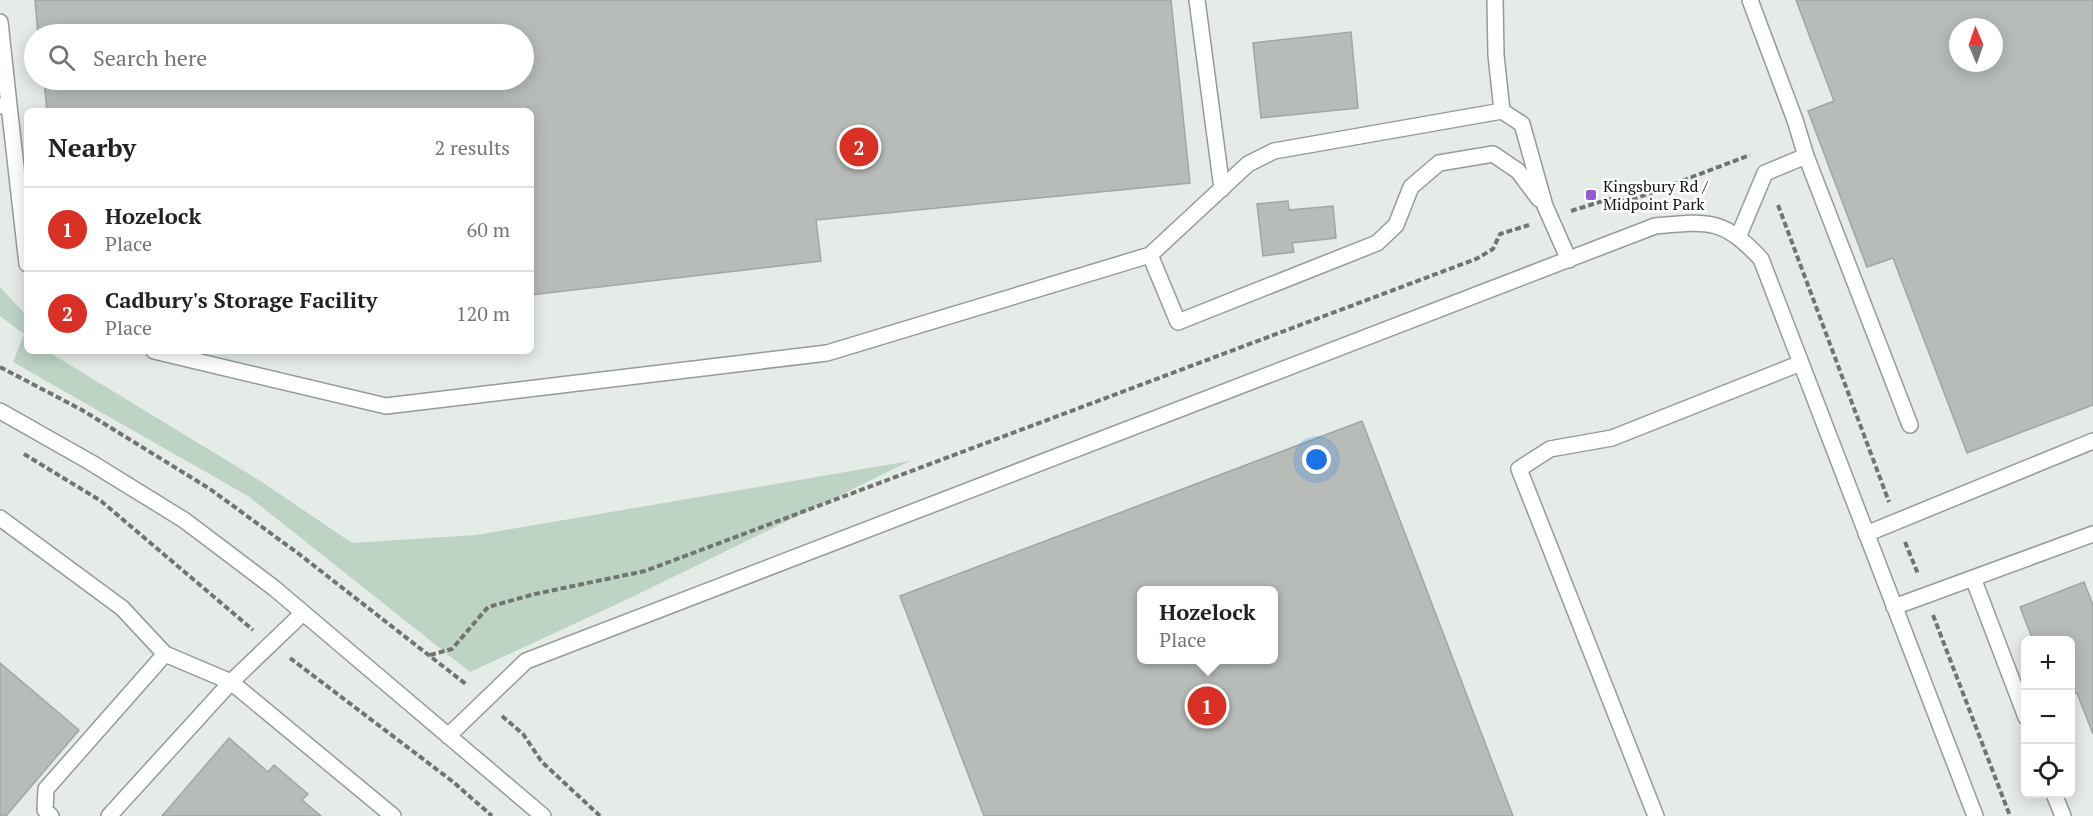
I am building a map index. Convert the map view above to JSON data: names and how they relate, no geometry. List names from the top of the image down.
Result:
{
  "places": {
    "transit": ["Kingsbury Rd / Midpoint Park"]
  },
  "north": "top",
  "page": {
    "search": "Search here",
    "heading": ["Nearby", "2 results"],
    "pins": ["2", "1"],
    "list": [
      {
        "mark": "1",
        "name": "Hozelock",
        "note": "Place",
        "value": "60 m"
      },
      {
        "mark": "2",
        "name": "Cadbury's Storage Facility",
        "note": "Place",
        "value": "120 m"
      }
    ],
    "popup": ["Hozelock", "Place"],
    "map_buttons": ["+", "−"]
  }
}
